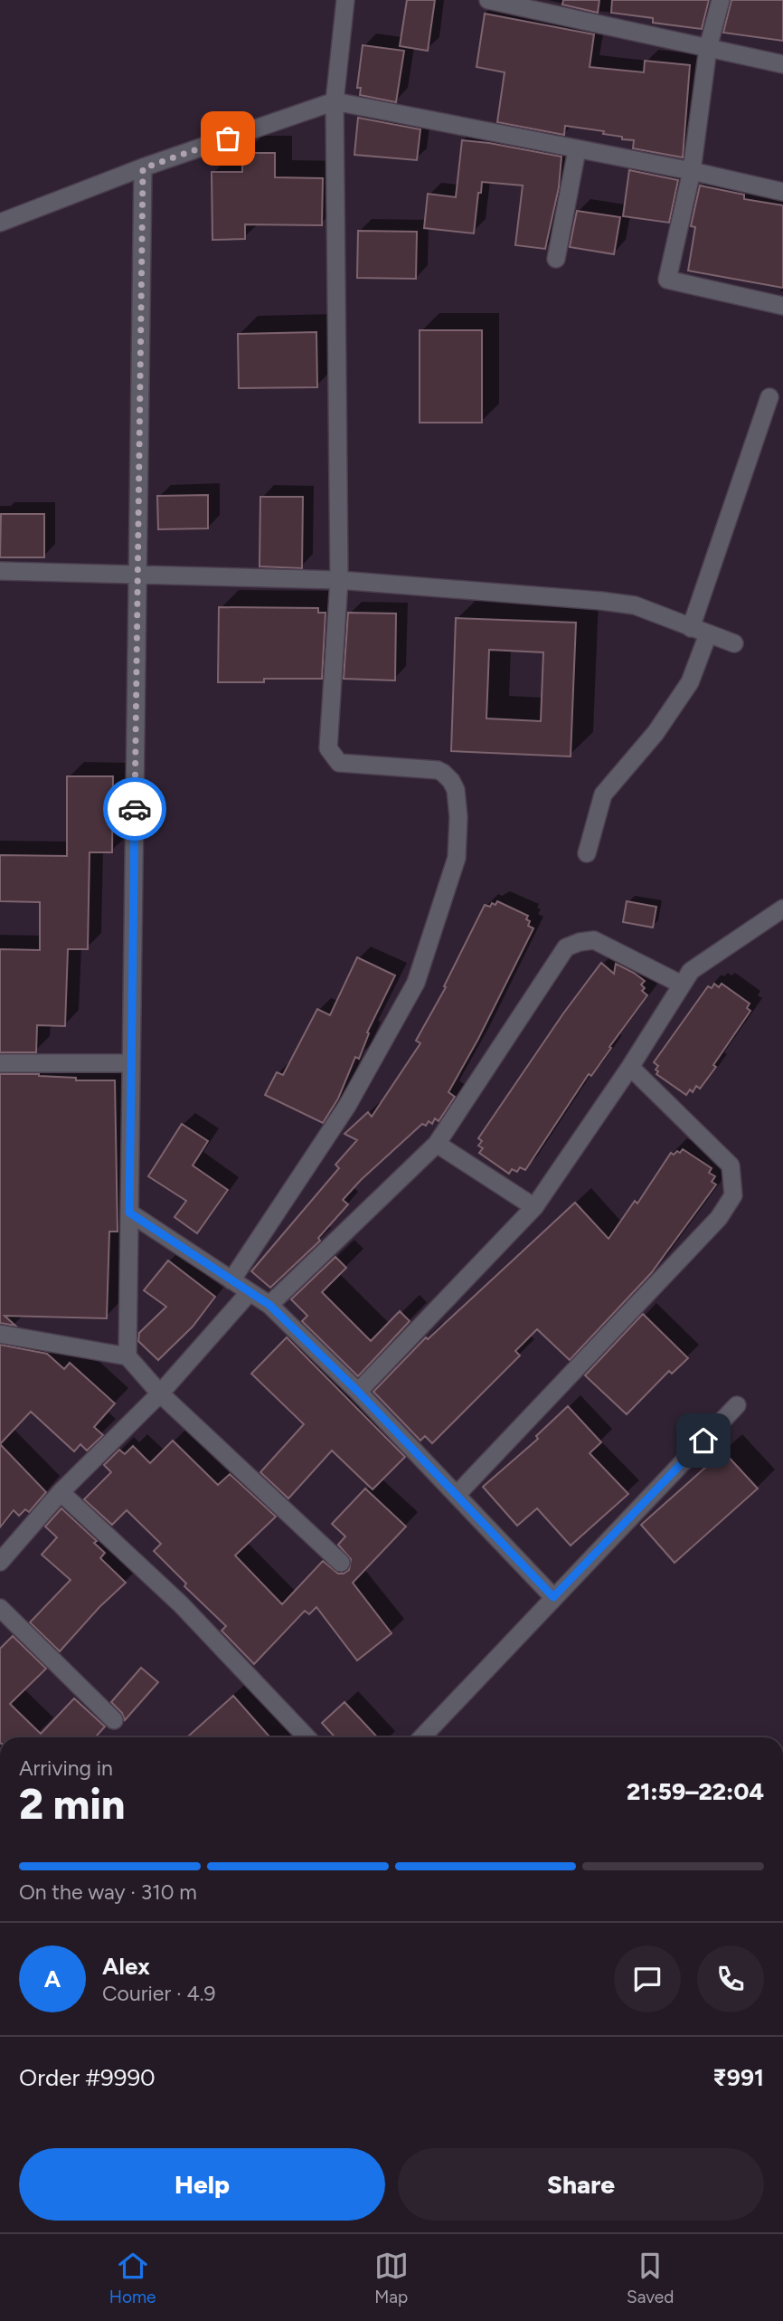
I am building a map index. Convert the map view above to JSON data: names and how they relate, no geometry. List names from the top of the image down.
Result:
{
  "page": {
    "heading": ["2 min", "Arriving in", "21:59–22:04"],
    "panel": [
      "Alex",
      "Courier · 4.9",
      "Order #9990",
      "₹991"
    ],
    "bar": "On the way · 310 m",
    "round": "A",
    "buttons": ["Help", "Share"],
    "tabs": ["Home", "Map", "Saved"]
  }
}
